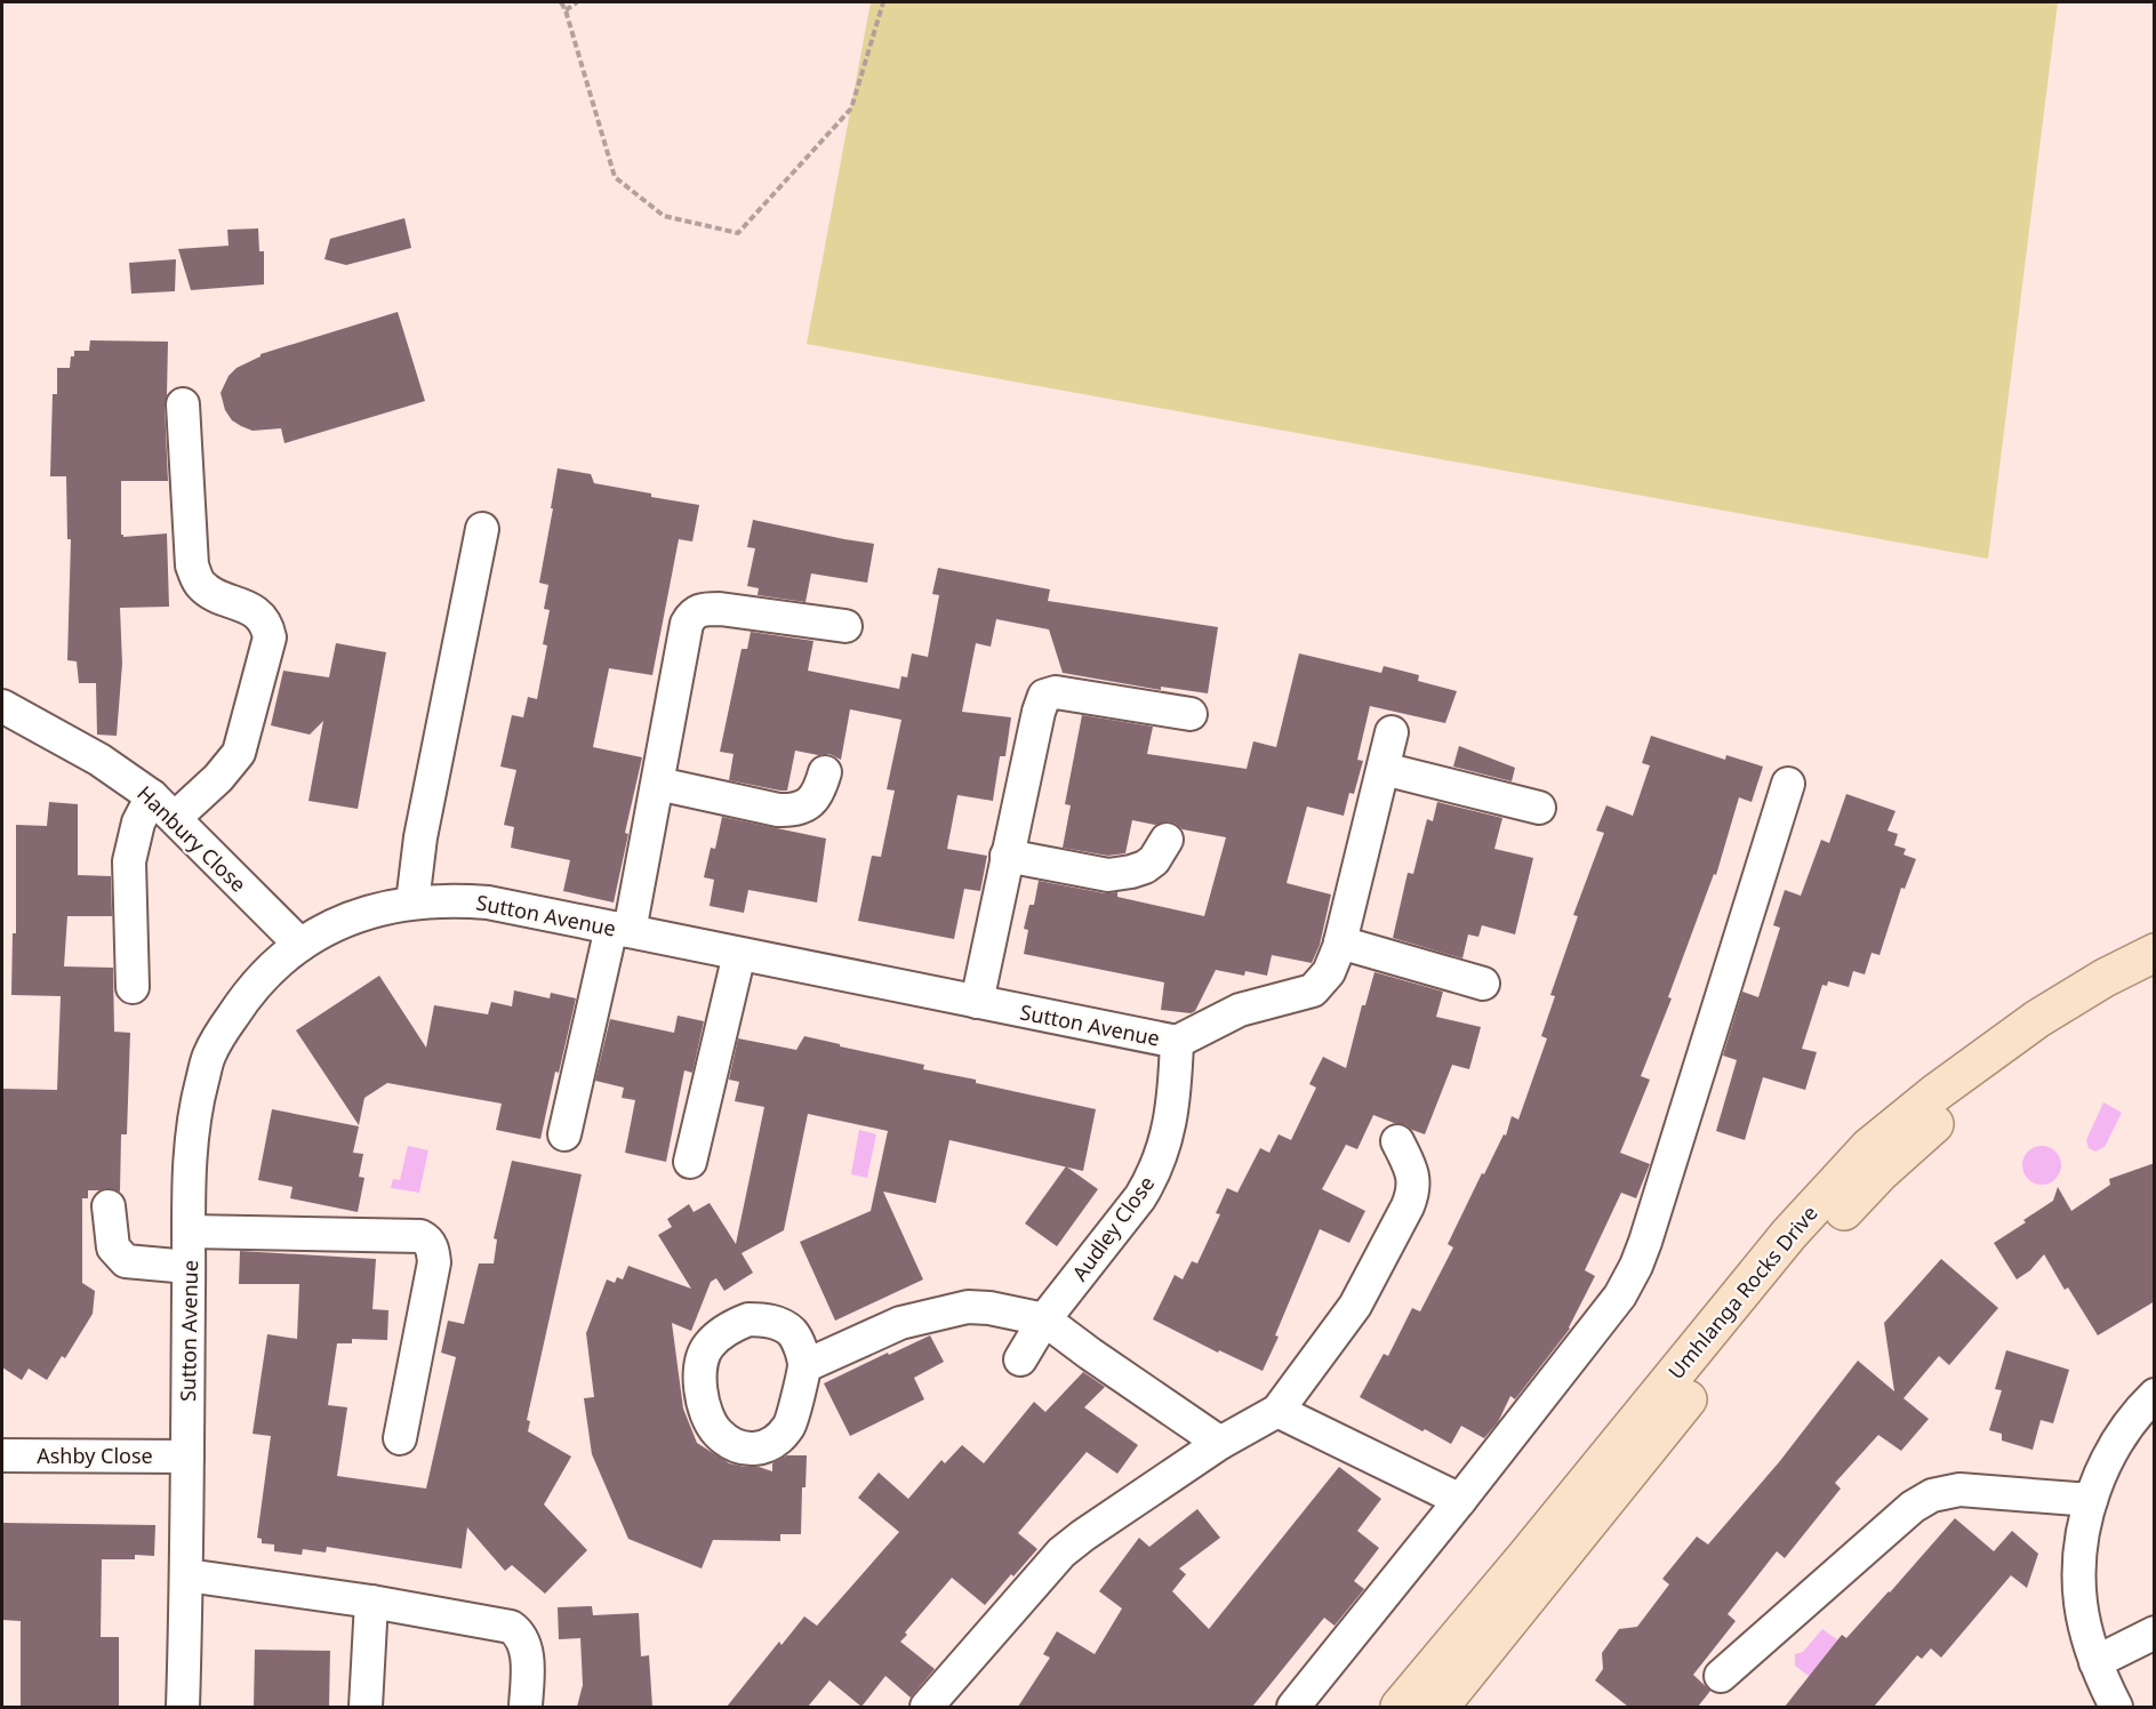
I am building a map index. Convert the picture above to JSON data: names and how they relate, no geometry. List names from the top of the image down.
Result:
{
  "streets": {
    "main road": ["Umhlanga Rocks Drive"],
    "street": [
      "Hanbury Close",
      "Sutton Avenue",
      "Audley Close",
      "Ashby Close"
    ]
  },
  "crossings": [
    ["Hanbury Close", "Sutton Avenue"],
    ["Sutton Avenue", "Audley Close"],
    ["Sutton Avenue", "Ashby Close"]
  ]
}
